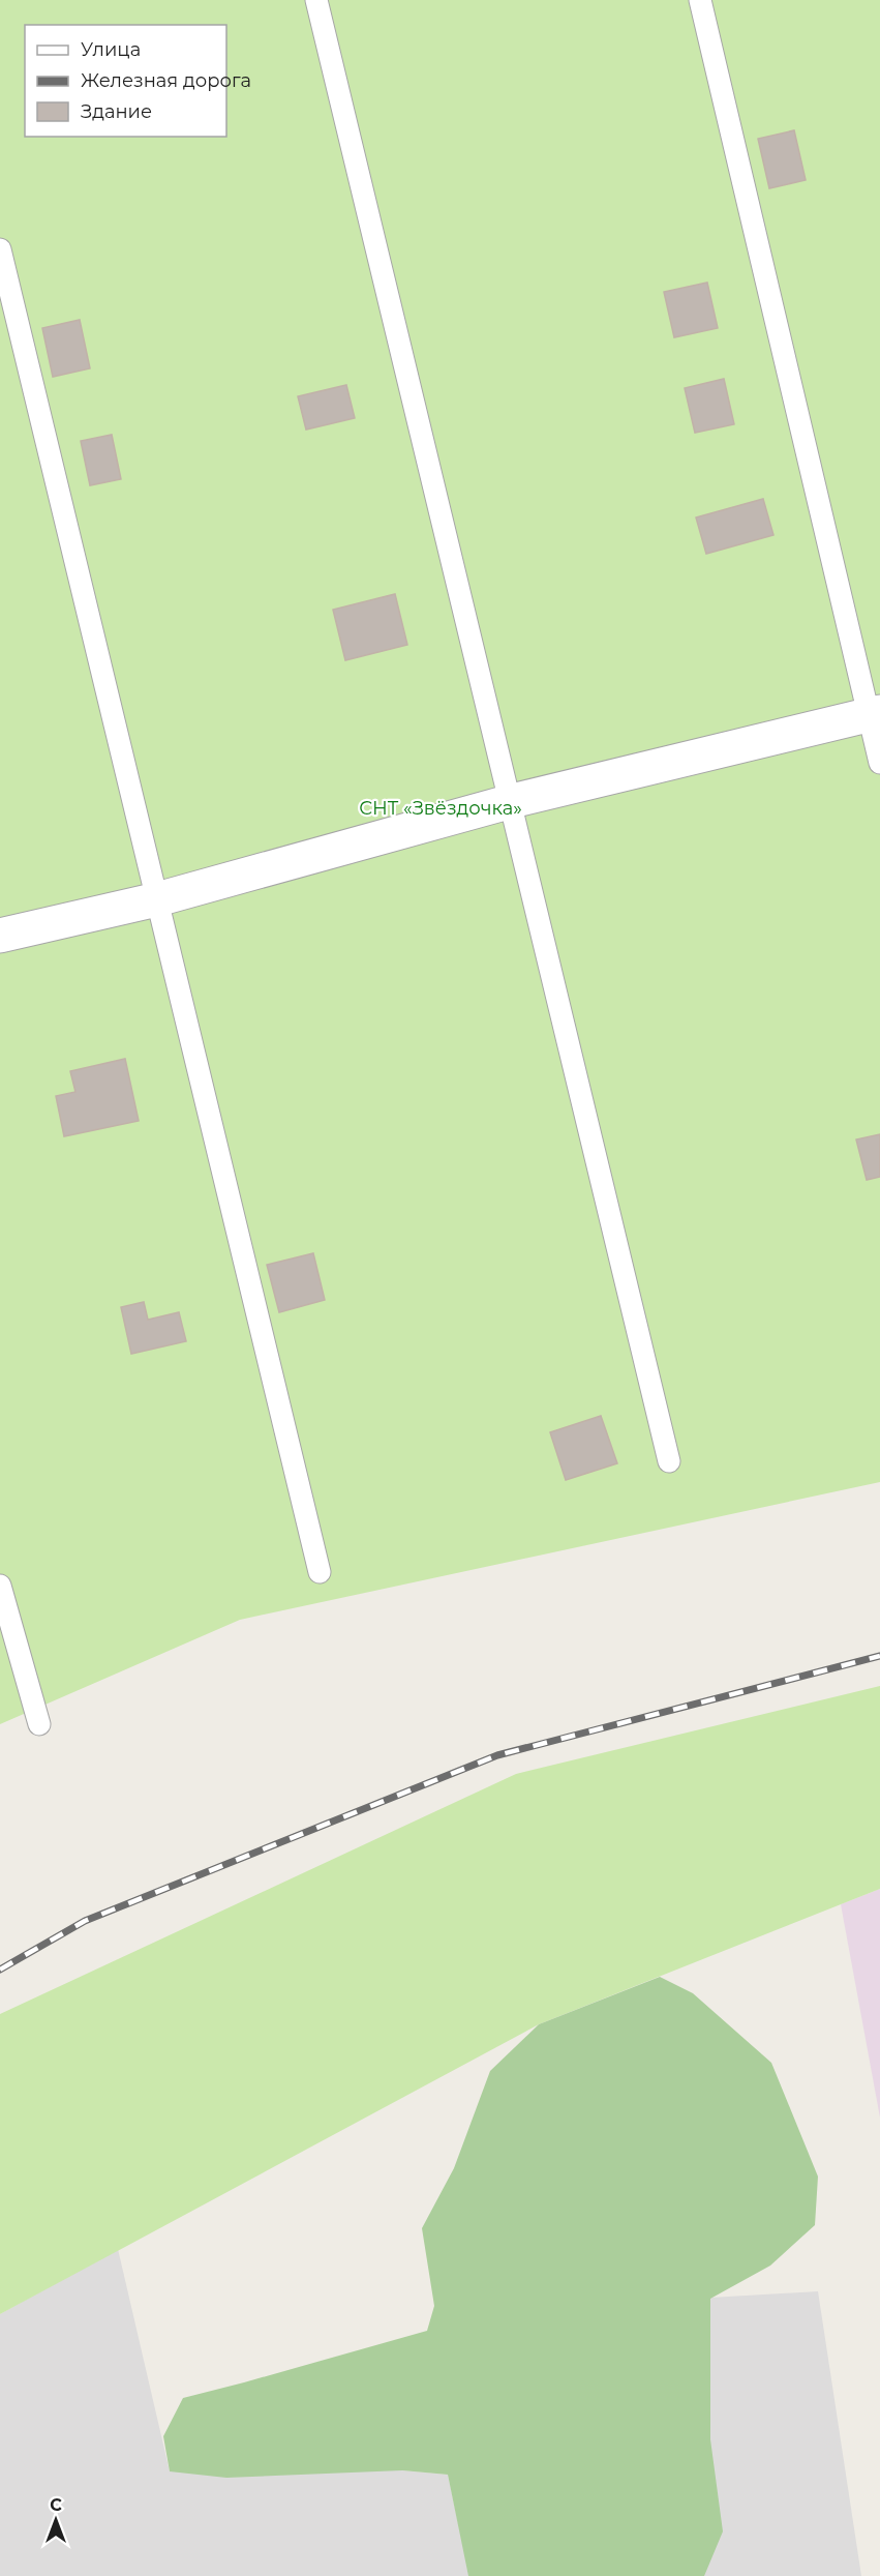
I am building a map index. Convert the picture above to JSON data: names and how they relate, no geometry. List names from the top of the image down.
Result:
{
  "parks": ["СНТ «Звёздочка»"],
  "legend": ["Улица", "Железная дорога", "Здание"],
  "north": "top"
}
